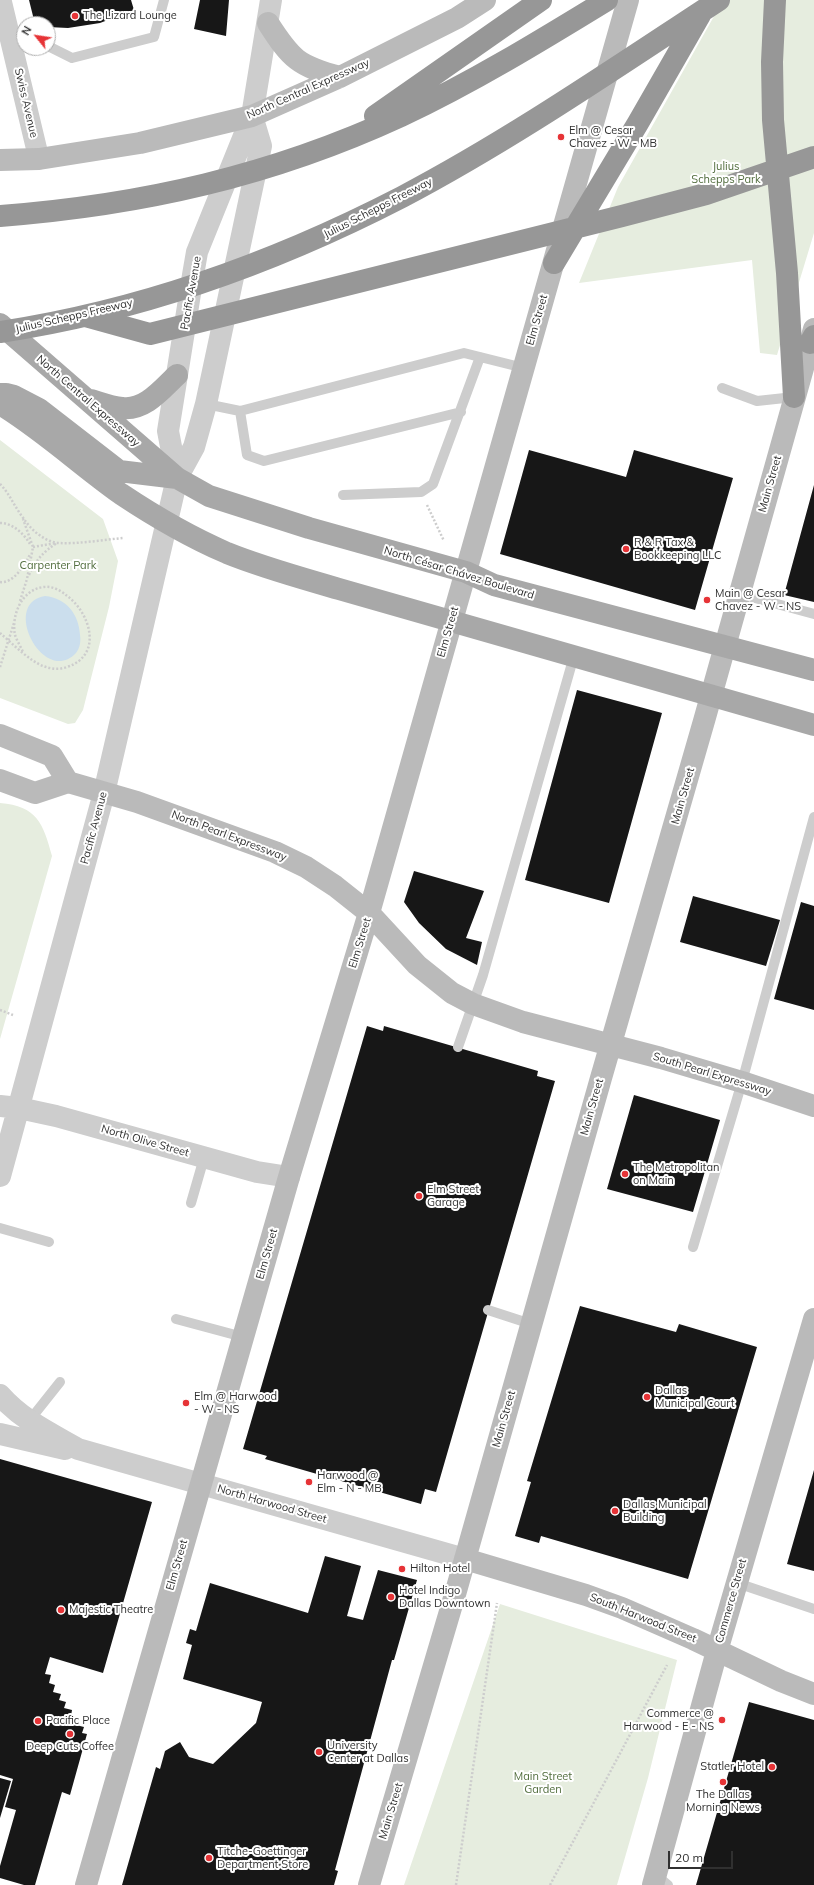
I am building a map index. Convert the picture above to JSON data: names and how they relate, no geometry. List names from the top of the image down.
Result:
{
  "streets": {
    "highway": ["Julius Schepps Freeway"],
    "main road": [
      "North Central Expressway",
      "Elm Street",
      "Main Street",
      "North César Chávez Boulevard",
      "North Pearl Expressway",
      "South Pearl Expressway",
      "Commerce Street",
      "South Harwood Street"
    ],
    "street": [
      "Swiss Avenue",
      "Pacific Avenue",
      "North Olive Street",
      "North Harwood Street"
    ]
  },
  "crossings": [
    ["North Central Expressway", "Swiss Avenue"],
    ["North Central Expressway", "Pacific Avenue"],
    ["North Central Expressway", "North César Chávez Boulevard"],
    ["Pacific Avenue", "North César Chávez Boulevard"],
    ["Pacific Avenue", "North Pearl Expressway"],
    ["Pacific Avenue", "North Olive Street"],
    ["Elm Street", "North César Chávez Boulevard"],
    ["Elm Street", "North Pearl Expressway"],
    ["Elm Street", "North Olive Street"],
    ["Elm Street", "North Harwood Street"],
    ["Main Street", "North César Chávez Boulevard"],
    ["Main Street", "North Pearl Expressway"],
    ["Main Street", "South Pearl Expressway"],
    ["Main Street", "North Harwood Street"],
    ["Main Street", "South Harwood Street"],
    ["North Pearl Expressway", "South Pearl Expressway"],
    ["North Harwood Street", "South Harwood Street"],
    ["Commerce Street", "South Harwood Street"]
  ],
  "parks": ["Julius Schepps Park", "Carpenter Park", "Main Street Garden"],
  "places": [
    "The Lizard Lounge",
    "Elm @ Cesar Chavez - W - MB",
    "R & R Tax & Bookkeeping LLC",
    "Main @ Cesar Chavez - W - NS",
    "The Metropolitan on Main",
    "Elm Street Garage",
    "Dallas Municipal Court",
    "Elm @ Harwood - W - NS",
    "Harwood @ Elm - N - MB",
    "Dallas Municipal Building",
    "Hilton Hotel",
    "Hotel Indigo Dallas Downtown",
    "Majestic Theatre",
    "Commerce @ Harwood - E - NS",
    "Pacific Place",
    "Deep Cuts Coffee",
    "University Center at Dallas",
    "Statler Hotel",
    "The Dallas Morning News",
    "Titche-Goettinger Department Store"
  ],
  "scale_bar": "20 m",
  "north": "top left"
}
